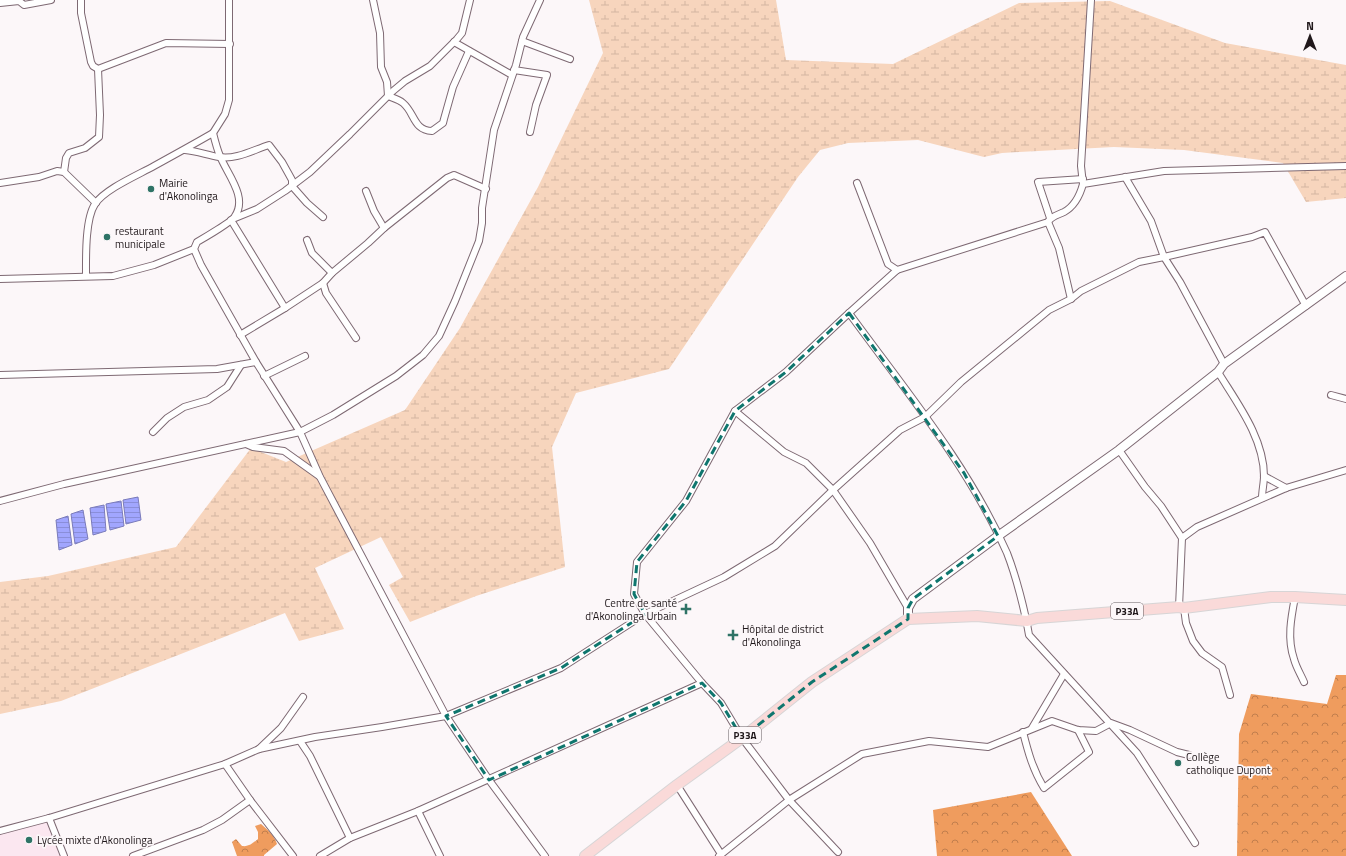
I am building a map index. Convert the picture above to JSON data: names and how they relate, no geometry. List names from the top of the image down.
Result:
{
  "streets": {
    "main road": ["P33A"]
  },
  "places": {
    "other": [
      "Mairie d'Akonolinga",
      "restaurant municipale",
      "Collège catholique Dupont",
      "Lycée mixte d'Akonolinga"
    ],
    "health": ["Centre de santé d'Akonolinga Urbain", "Hôpital de district d'Akonolinga"]
  },
  "north": "top"
}
